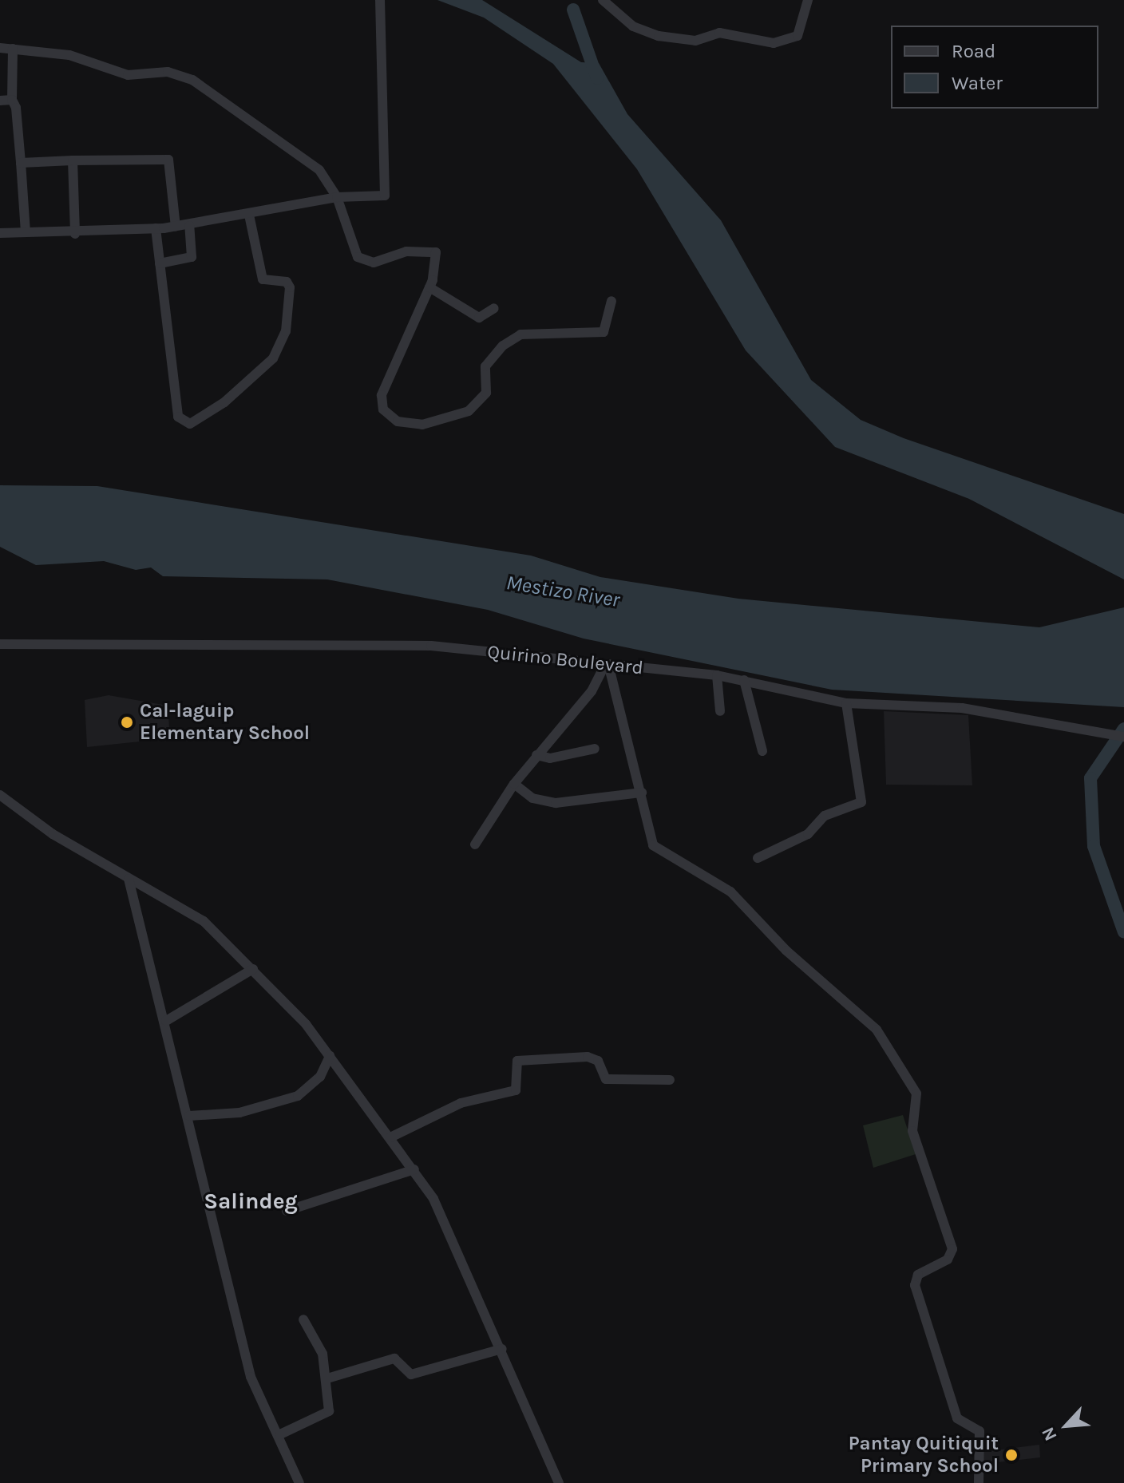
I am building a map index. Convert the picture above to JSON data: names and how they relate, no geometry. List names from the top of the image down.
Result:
{
  "streets": {
    "street": ["Quirino Boulevard"]
  },
  "districts": ["Salindeg"],
  "water": ["Mestizo River"],
  "places": ["Cal-laguip Elementary School", "Pantay Quitiquit Primary School"],
  "legend": ["Road", "Water"],
  "north": "bottom left"
}
